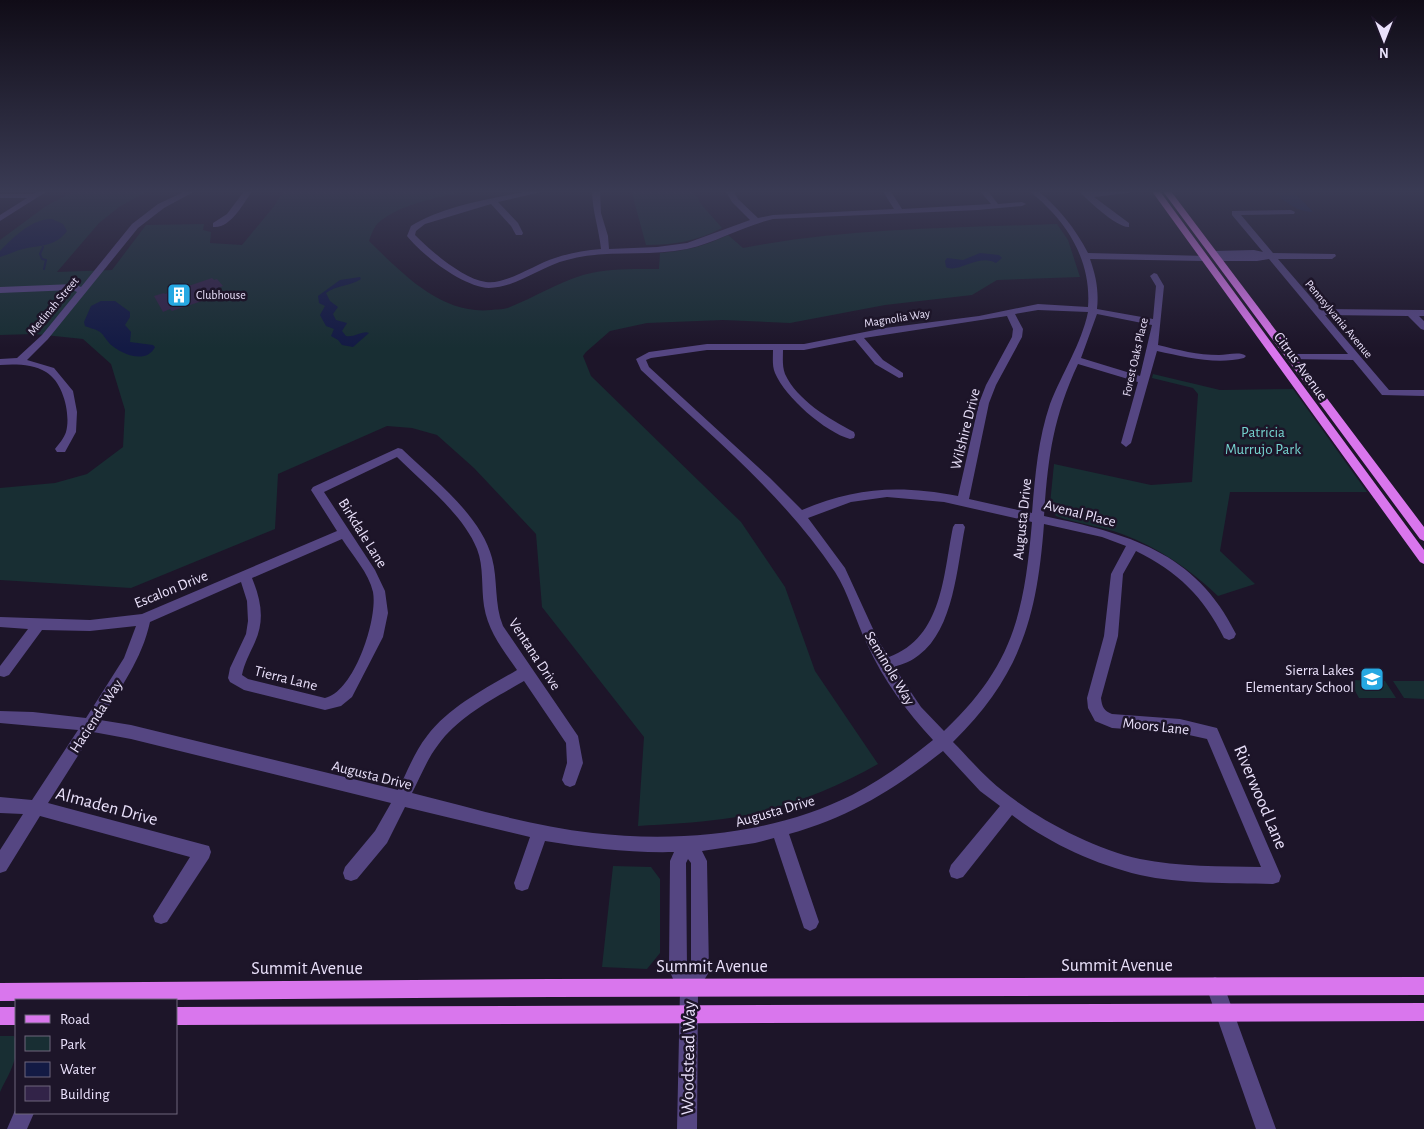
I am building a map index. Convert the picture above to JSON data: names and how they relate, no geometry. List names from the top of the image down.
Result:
{
  "streets": {
    "main road": ["Citrus Avenue", "Summit Avenue"],
    "street": [
      "Medinah Street",
      "Magnolia Way",
      "Pennsylvania Avenue",
      "Forest Oaks Place",
      "Wilshire Drive",
      "Avenal Place",
      "Augusta Drive",
      "Birkdale Lane",
      "Escalon Drive",
      "Ventana Drive",
      "Seminole Way",
      "Tierra Lane",
      "Hacienda Way",
      "Moors Lane",
      "Riverwood Lane",
      "Almaden Drive",
      "Woodstead Way"
    ]
  },
  "crossings": [
    ["Magnolia Way", "Forest Oaks Place"],
    ["Magnolia Way", "Wilshire Drive"],
    ["Magnolia Way", "Augusta Drive"],
    ["Magnolia Way", "Seminole Way"],
    ["Wilshire Drive", "Avenal Place"],
    ["Avenal Place", "Augusta Drive"],
    ["Avenal Place", "Seminole Way"],
    ["Avenal Place", "Moors Lane"],
    ["Augusta Drive", "Seminole Way"],
    ["Augusta Drive", "Hacienda Way"],
    ["Birkdale Lane", "Escalon Drive"],
    ["Birkdale Lane", "Ventana Drive"],
    ["Birkdale Lane", "Tierra Lane"],
    ["Escalon Drive", "Tierra Lane"],
    ["Escalon Drive", "Hacienda Way"],
    ["Seminole Way", "Riverwood Lane"],
    ["Hacienda Way", "Almaden Drive"],
    ["Moors Lane", "Riverwood Lane"],
    ["Summit Avenue", "Woodstead Way"]
  ],
  "parks": ["Patricia Murrujo Park"],
  "places": {
    "building": ["Clubhouse"],
    "school or university": ["Sierra Lakes Elementary School"]
  },
  "legend": [
    "Road",
    "Park",
    "Water",
    "Building"
  ],
  "north": "bottom"
}
